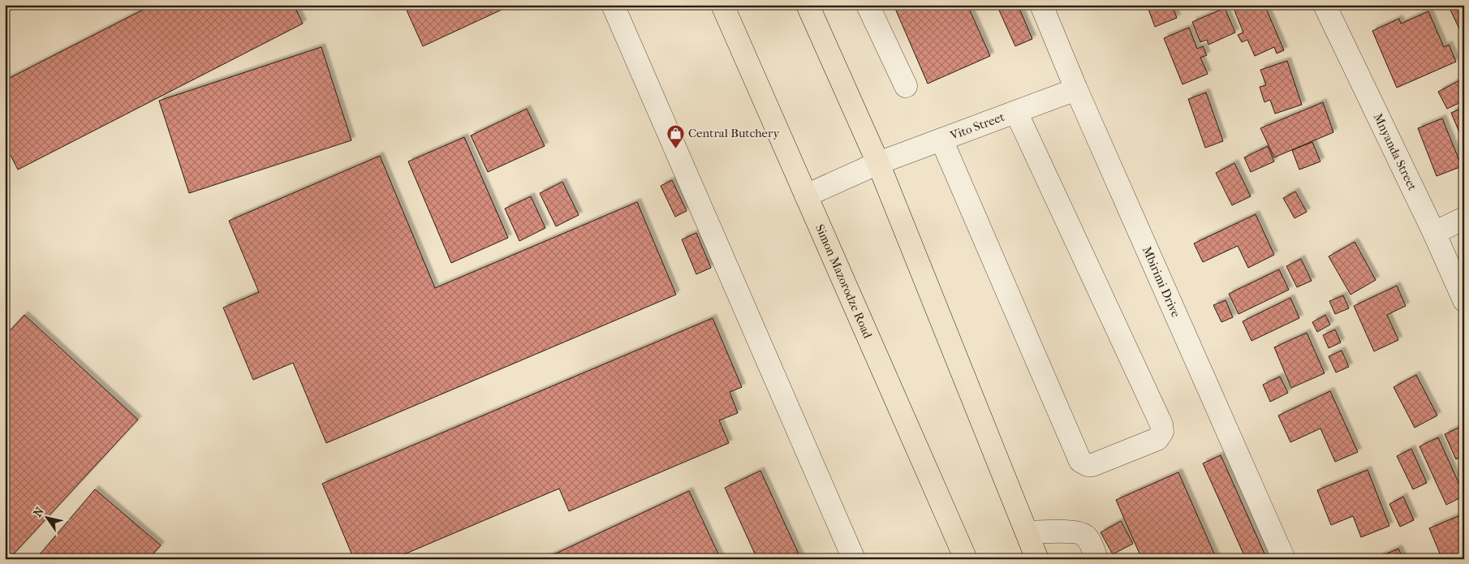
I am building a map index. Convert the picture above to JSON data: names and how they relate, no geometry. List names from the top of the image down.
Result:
{
  "streets": {
    "highway": ["Simon Mazorodze Road"],
    "street": ["Vito Street", "Mnyanda Street", "Mbirimi Drive"]
  },
  "crossings": [
    ["Vito Street", "Simon Mazorodze Road"],
    ["Vito Street", "Mbirimi Drive"]
  ],
  "places": {
    "shop": ["Central Butchery"]
  },
  "north": "top left"
}
